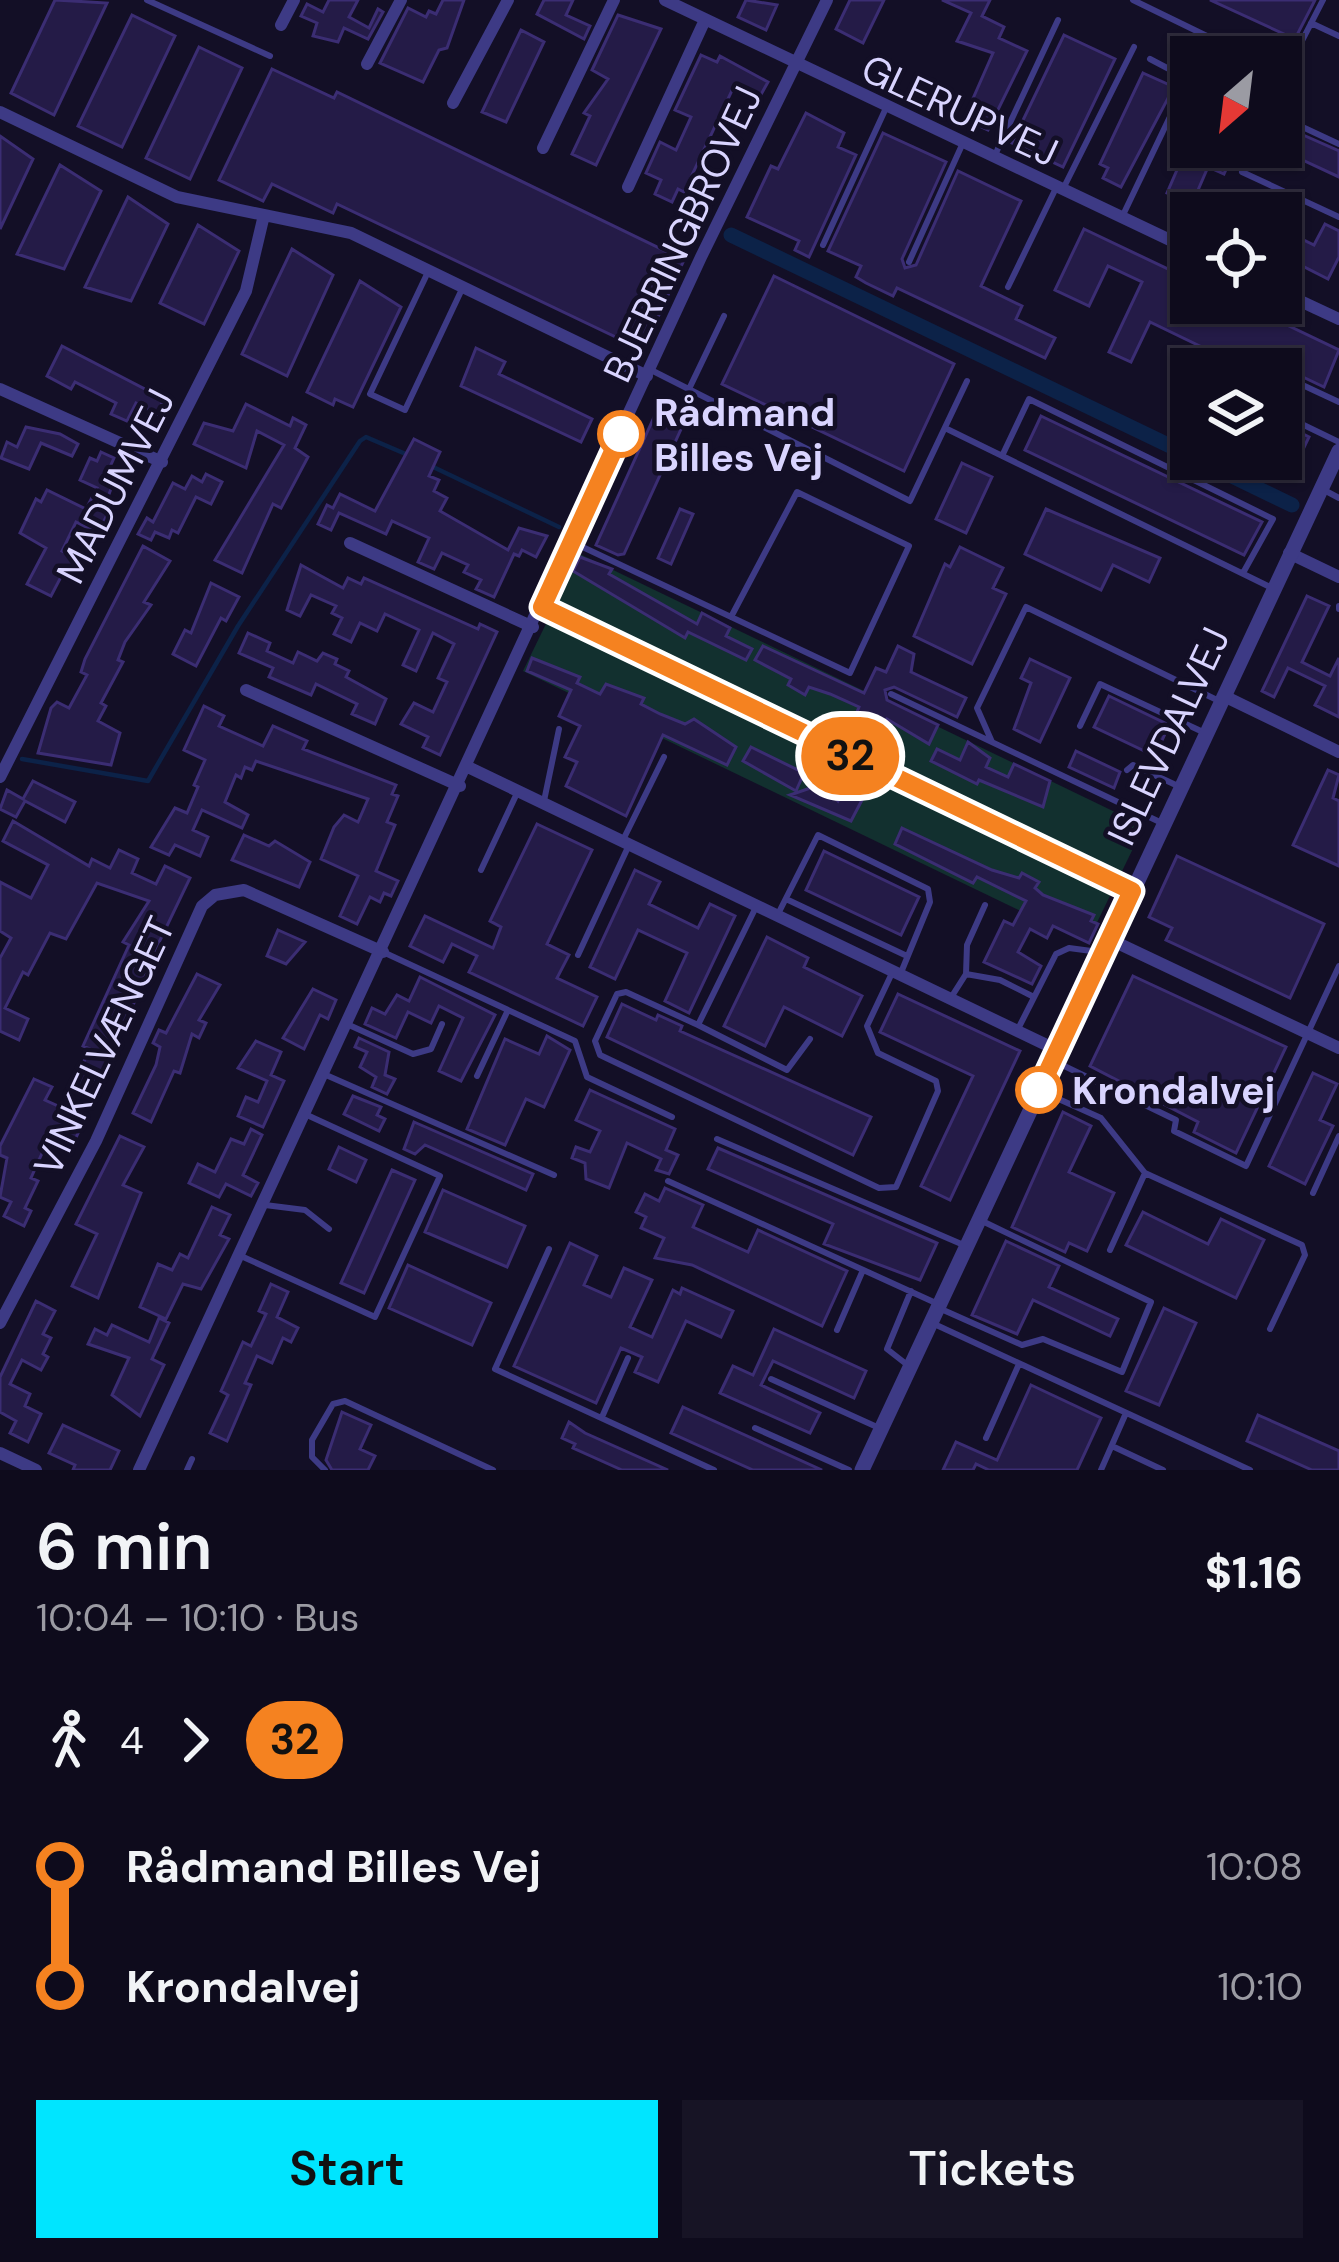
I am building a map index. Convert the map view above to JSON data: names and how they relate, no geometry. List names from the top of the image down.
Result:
{
  "streets": {
    "street": [
      "GLERUPVEJ",
      "BJERRINGBROVEJ",
      "MADUMVEJ",
      "ISLEVDALVEJ",
      "VINKELVÆNGET"
    ]
  },
  "crossings": [
    ["GLERUPVEJ", "BJERRINGBROVEJ"],
    ["BJERRINGBROVEJ", "VINKELVÆNGET"]
  ],
  "places": ["Rådmand Billes Vej", "Krondalvej"],
  "lines": ["bus line 32"],
  "north": "bottom left",
  "page": {
    "on_map": "32",
    "heading": ["6 min", "10:04 – 10:10 · Bus", "$1.16"],
    "legs": ["4", "32"],
    "list": [
      {
        "name": "Rådmand Billes Vej",
        "value": "10:08"
      },
      {
        "name": "Krondalvej",
        "value": "10:10"
      }
    ],
    "buttons": ["Start", "Tickets"]
  }
}
